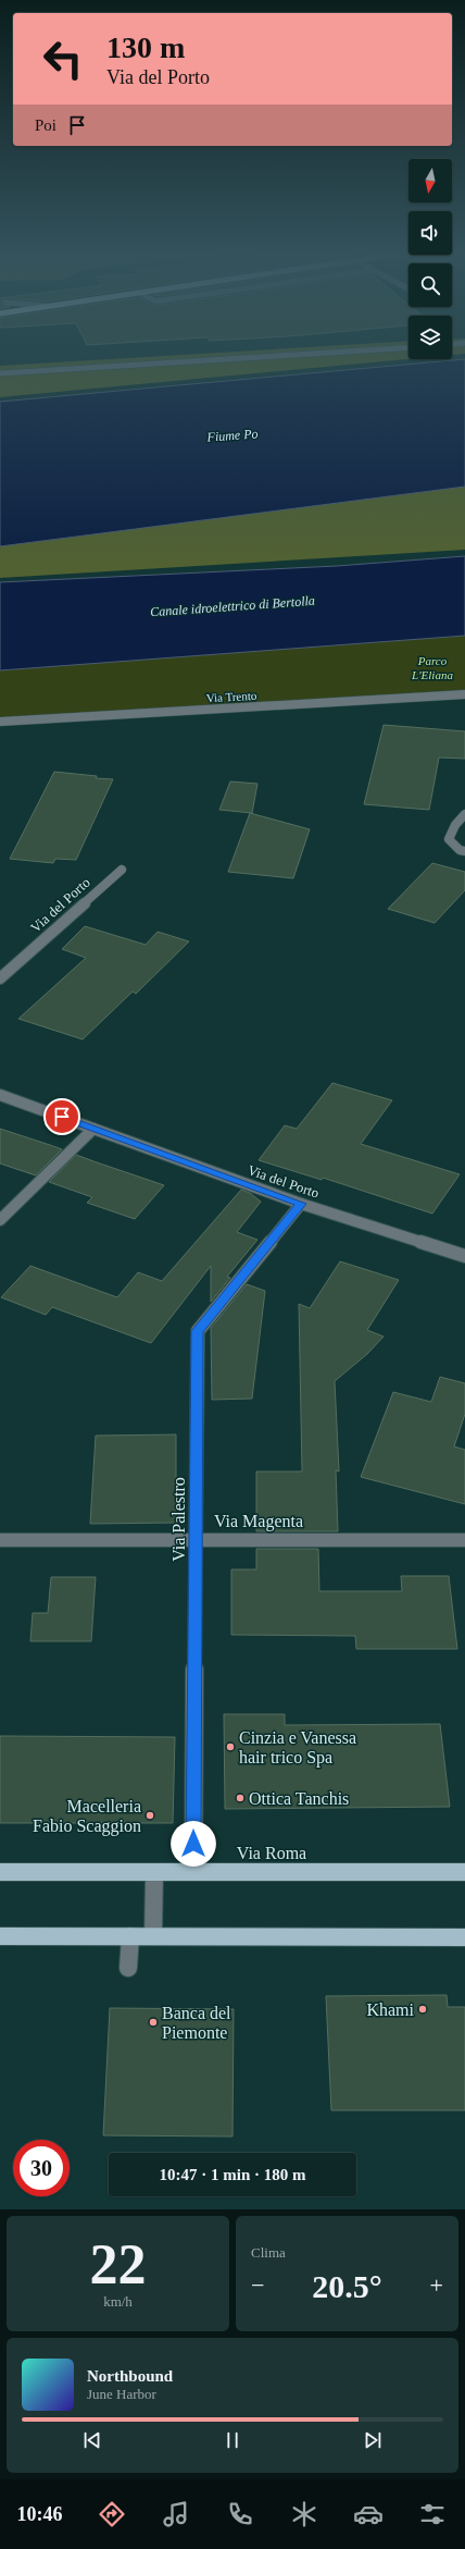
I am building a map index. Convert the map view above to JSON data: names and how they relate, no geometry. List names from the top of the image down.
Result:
{
  "streets": {
    "main road": ["Via Roma"],
    "street": [
      "Via Trento",
      "Via del Porto",
      "Via Palestro",
      "Via Magenta"
    ]
  },
  "crossings": [
    ["Via del Porto", "Via Palestro"],
    ["Via Palestro", "Via Magenta"],
    ["Via Palestro", "Via Roma"]
  ],
  "water": ["Fiume Po", "Canale idroelettrico di Bertolla"],
  "parks": ["Parco L'Eliana"],
  "places": [
    "Cinzia e Vanessa hair trico Spa",
    "Ottica Tanchis",
    "Macelleria Fabio Scaggion",
    "Khami",
    "Banca del Piemonte"
  ],
  "north": "bottom",
  "page": {
    "turn": ["130 m", "Via del Porto"],
    "then": "Poi",
    "limit": "30",
    "trip": "10:47 · 1 min · 180 m",
    "tile": [
      ["22", "km/h"],
      "Clima"
    ],
    "heat": ["−", "20.5°", "+"],
    "song": ["Northbound", "June Harbor"],
    "tabs": "10:46"
  }
}
